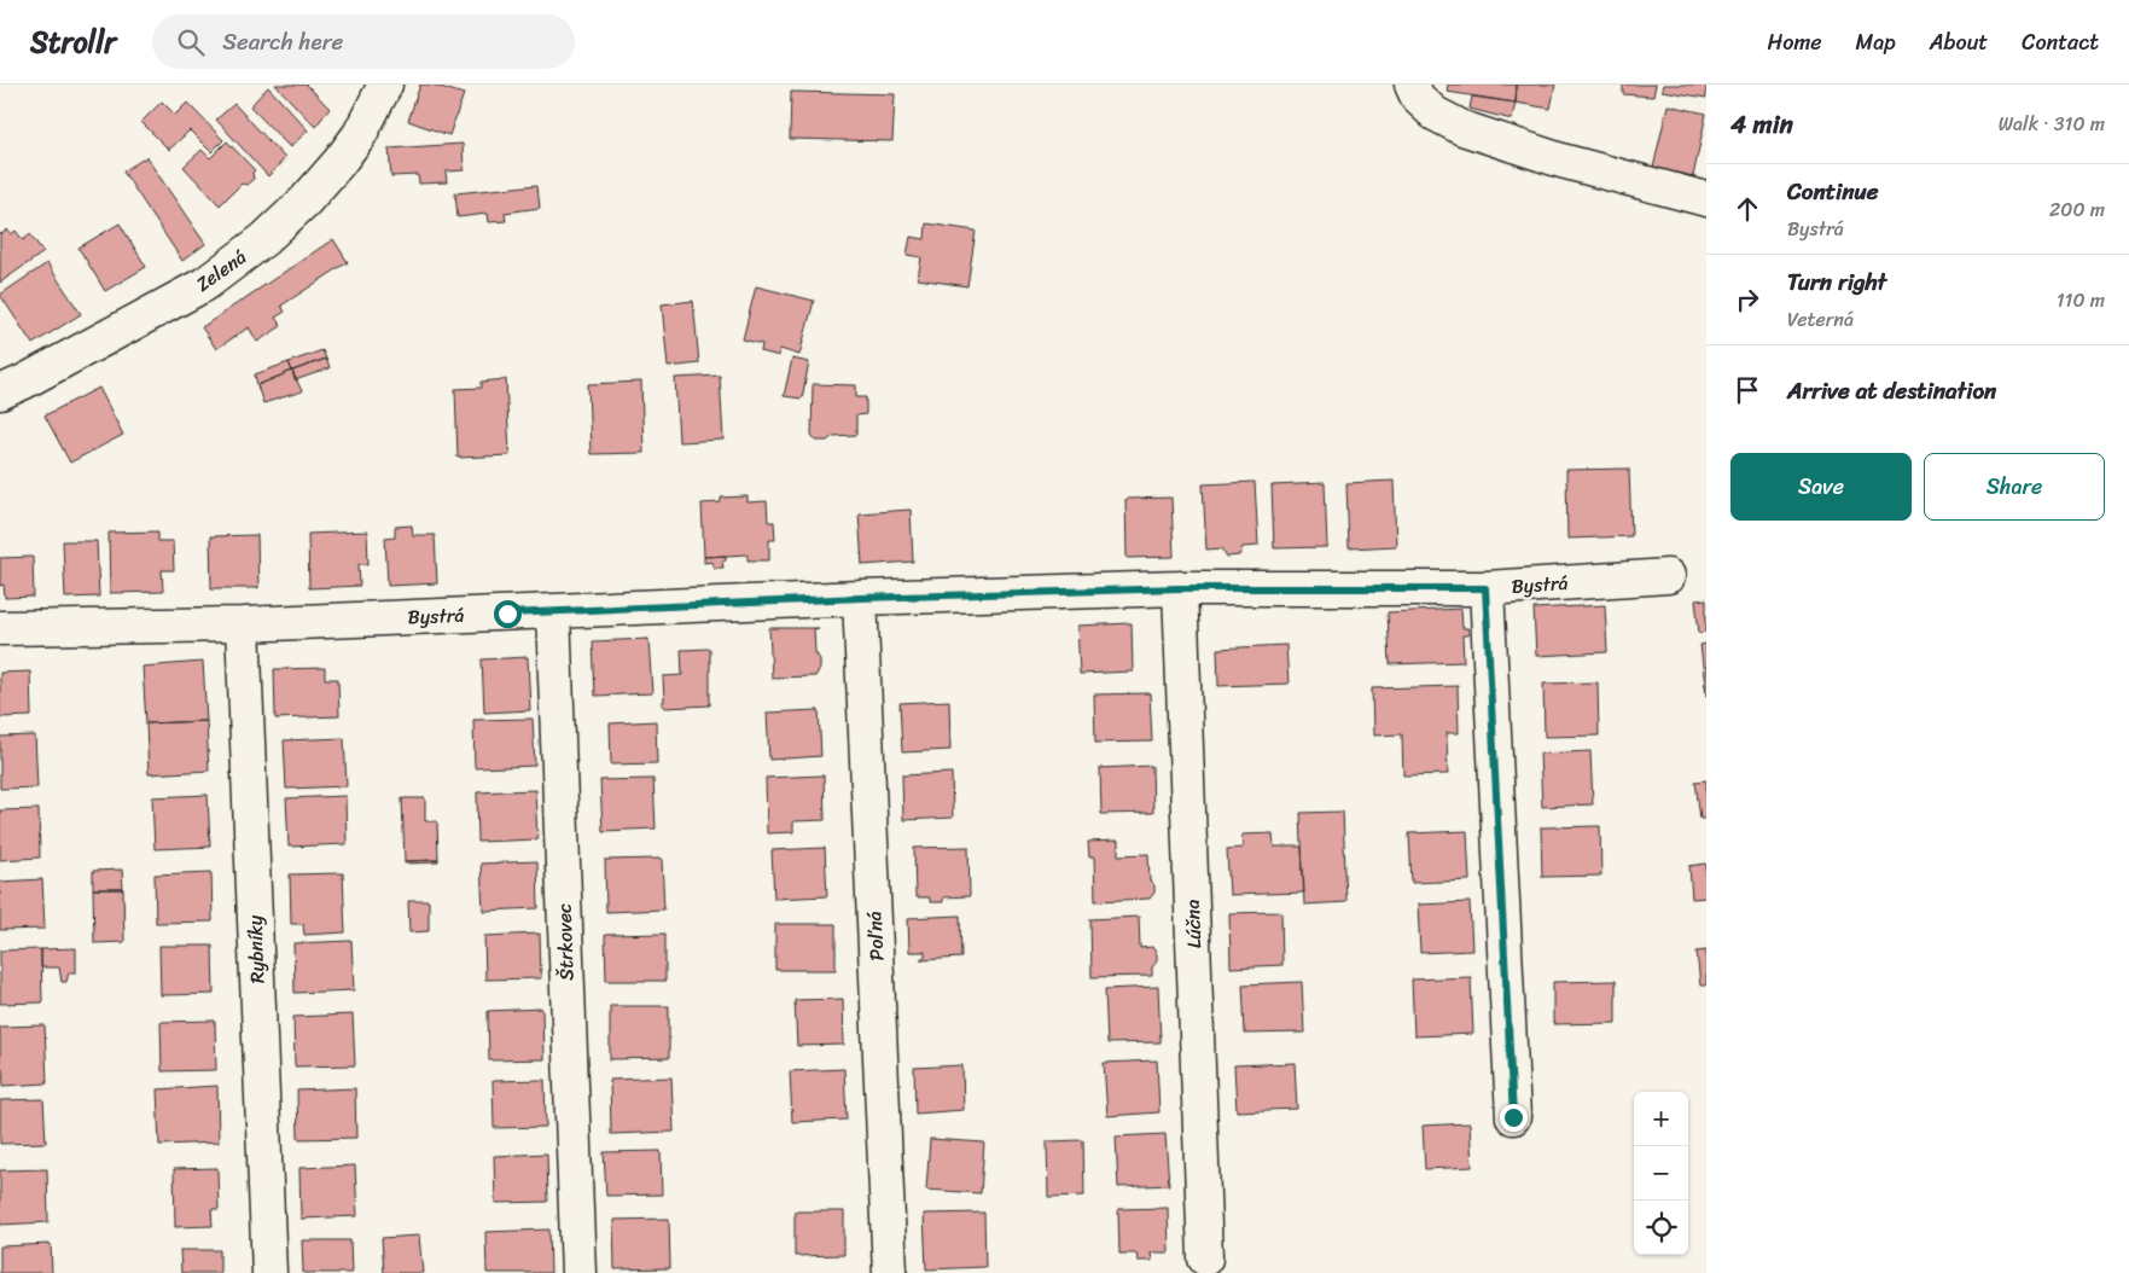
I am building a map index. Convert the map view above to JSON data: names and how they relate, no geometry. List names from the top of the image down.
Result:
{
  "streets": {
    "street": [
      "Zelená",
      "Bystrá",
      "Lúčna",
      "Poľná",
      "Štrkovec",
      "Rybníky"
    ]
  },
  "crossings": [
    ["Bystrá", "Lúčna"],
    ["Bystrá", "Poľná"],
    ["Bystrá", "Štrkovec"],
    ["Bystrá", "Rybníky"]
  ],
  "page": {
    "header": "Strollr",
    "search": "Search here",
    "nav": [
      "Home",
      "Map",
      "About",
      "Contact"
    ],
    "heading": ["4 min", "Walk · 310 m"],
    "list": [
      ["Continue", "Bystrá", "200 m"],
      ["Turn right", "Veterná", "110 m"],
      "Arrive at destination"
    ],
    "buttons": ["Save", "Share"],
    "map_buttons": ["+", "−"]
  }
}
